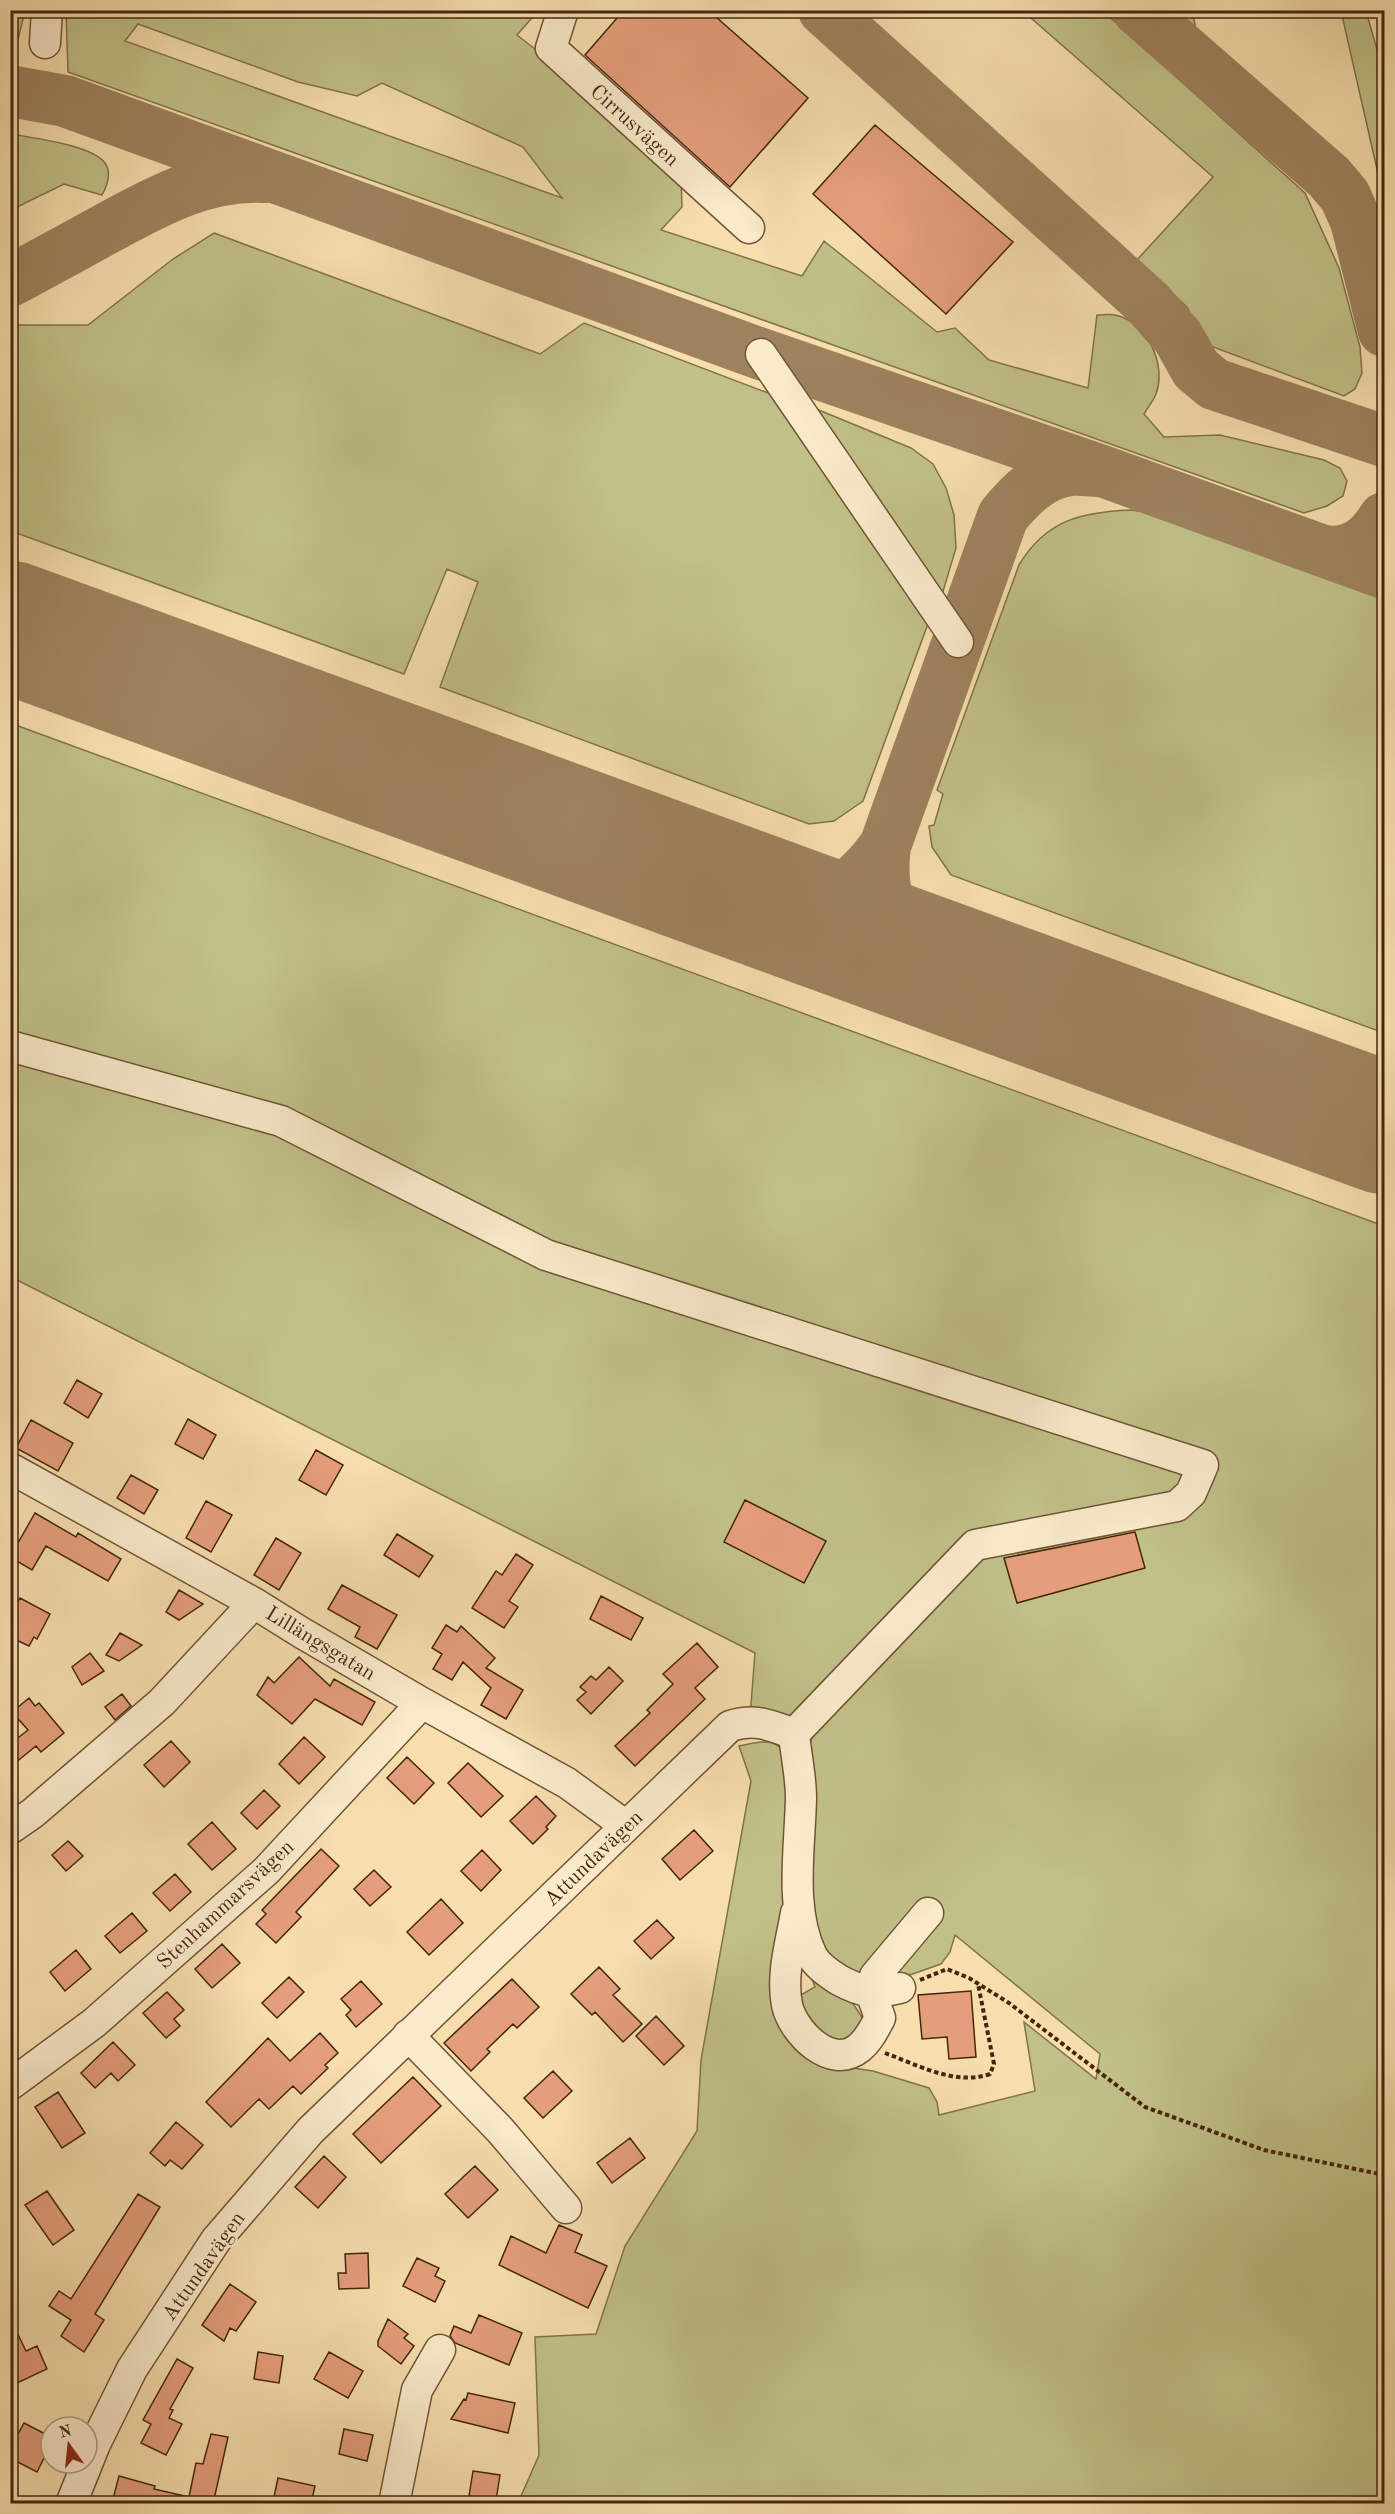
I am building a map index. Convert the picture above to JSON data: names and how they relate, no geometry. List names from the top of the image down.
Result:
{
  "streets": {
    "street": [
      "Cirrusvägen",
      "Lillängsgatan",
      "Attundavägen",
      "Stenhammarsvägen"
    ]
  },
  "crossings": [
    ["Lillängsgatan", "Attundavägen"],
    ["Lillängsgatan", "Stenhammarsvägen"]
  ],
  "north": "top"
}
